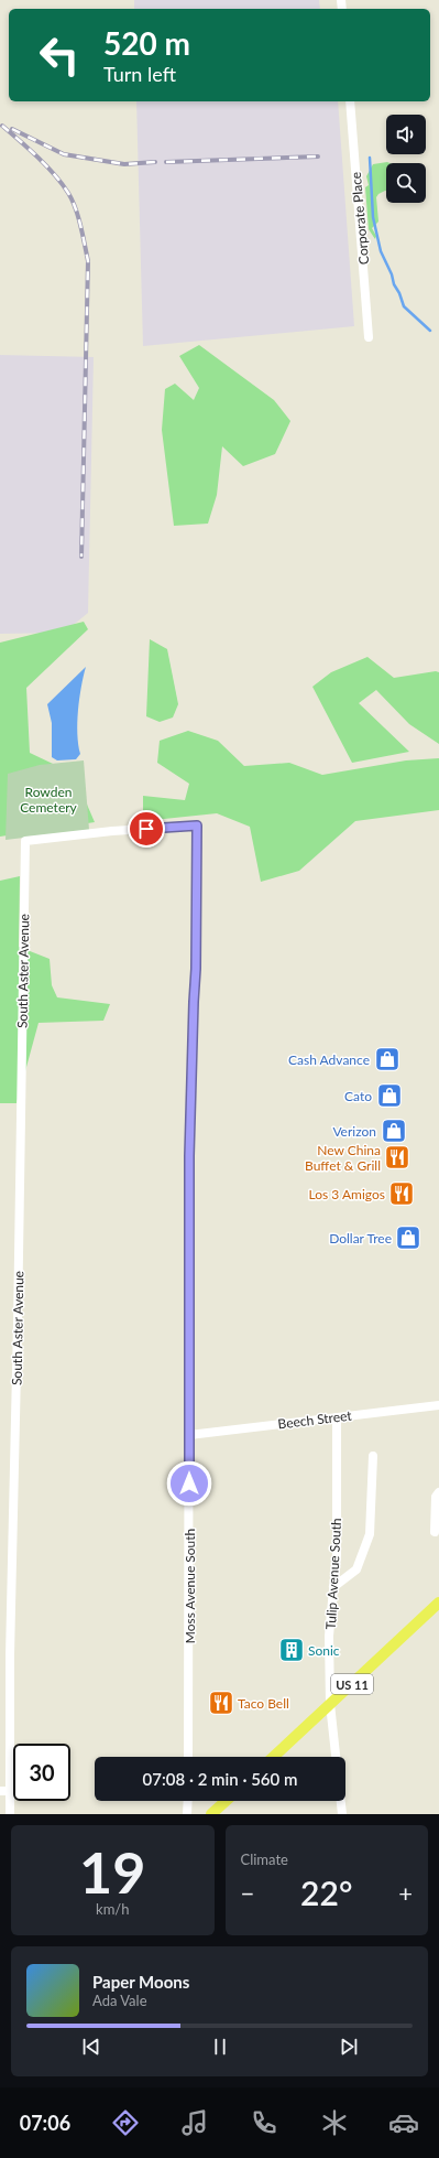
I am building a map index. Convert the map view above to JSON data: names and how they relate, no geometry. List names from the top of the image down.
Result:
{
  "streets": {
    "main road": ["US 11"],
    "street": [
      "Corporate Place",
      "South Aster Avenue",
      "Beech Street",
      "Tulip Avenue South",
      "Moss Avenue South"
    ]
  },
  "crossings": [
    ["South Aster Avenue", "Moss Avenue South"],
    ["Beech Street", "Tulip Avenue South"],
    ["Beech Street", "Moss Avenue South"],
    ["Tulip Avenue South", "US 11"]
  ],
  "parks": ["Rowden Cemetery"],
  "places": {
    "shop": [
      "Cash Advance",
      "Cato",
      "Verizon",
      "Dollar Tree"
    ],
    "restaurant": ["New China Buffet & Grill", "Los 3 Amigos", "Taco Bell"],
    "building": ["Sonic"]
  },
  "page": {
    "turn": ["520 m", "Turn left"],
    "limit": "30",
    "trip": "07:08 · 2 min · 560 m",
    "tile": [
      ["19", "km/h"],
      "Climate"
    ],
    "heat": ["−", "22°", "+"],
    "song": ["Paper Moons", "Ada Vale"],
    "tabs": "07:06"
  }
}
